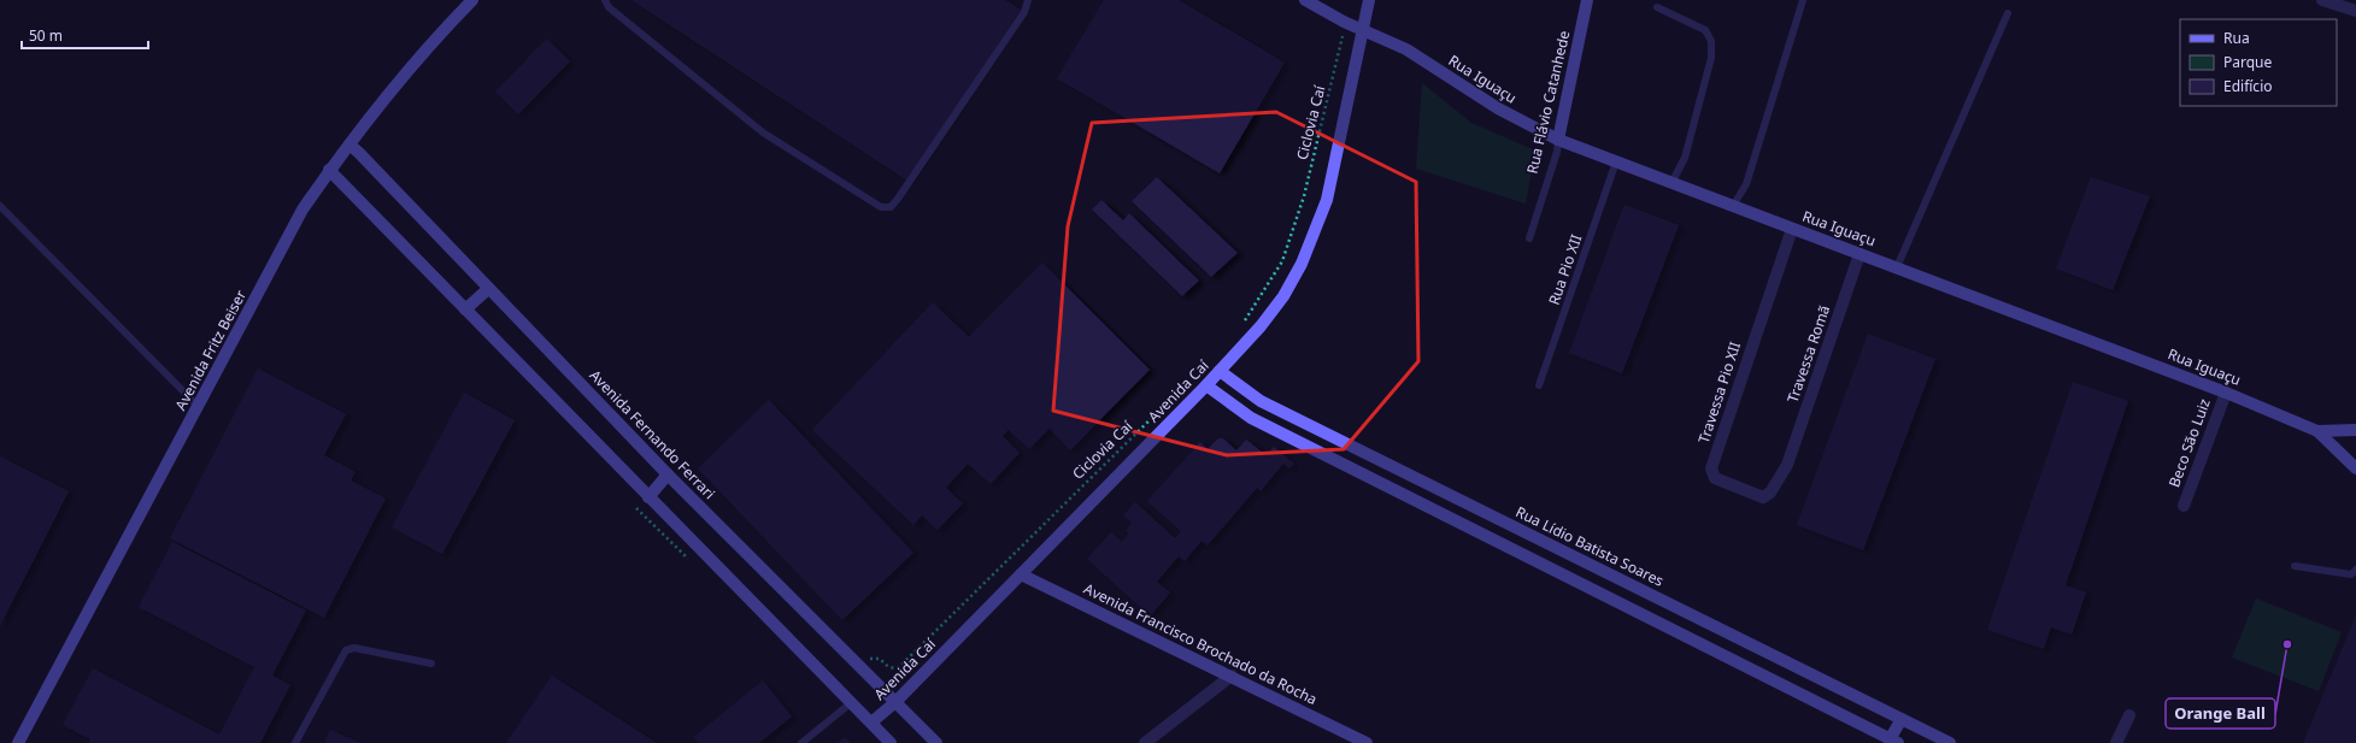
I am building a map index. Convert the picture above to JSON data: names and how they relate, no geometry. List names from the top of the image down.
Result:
{
  "streets": {
    "main road": [
      "Rua Iguaçu",
      "Rua Flávio Catanhede",
      "Avenida Fritz Beiser",
      "Avenida Caí",
      "Avenida Fernando Ferrari",
      "Rua Lídio Batista Soares",
      "Avenida Francisco Brochado da Rocha"
    ],
    "street": ["Travessa Romã", "Travessa Pio XII", "Beco São Luiz"],
    "lane": ["Rua Pio XII"],
    "path": ["Ciclovia Caí"]
  },
  "crossings": [
    ["Rua Iguaçu", "Rua Flávio Catanhede"],
    ["Rua Iguaçu", "Ciclovia Caí"],
    ["Rua Iguaçu", "Rua Pio XII"],
    ["Rua Iguaçu", "Travessa Romã"],
    ["Rua Iguaçu", "Avenida Caí"],
    ["Rua Iguaçu", "Travessa Pio XII"],
    ["Rua Iguaçu", "Beco São Luiz"],
    ["Ciclovia Caí", "Avenida Fernando Ferrari"],
    ["Avenida Fritz Beiser", "Avenida Fernando Ferrari"],
    ["Travessa Romã", "Travessa Pio XII"],
    ["Avenida Caí", "Avenida Fernando Ferrari"],
    ["Avenida Caí", "Rua Lídio Batista Soares"],
    ["Avenida Caí", "Avenida Francisco Brochado da Rocha"]
  ],
  "places": ["Orange Ball"],
  "legend": ["Rua", "Parque", "Edifício"],
  "scale_bar": "50 m"
}
